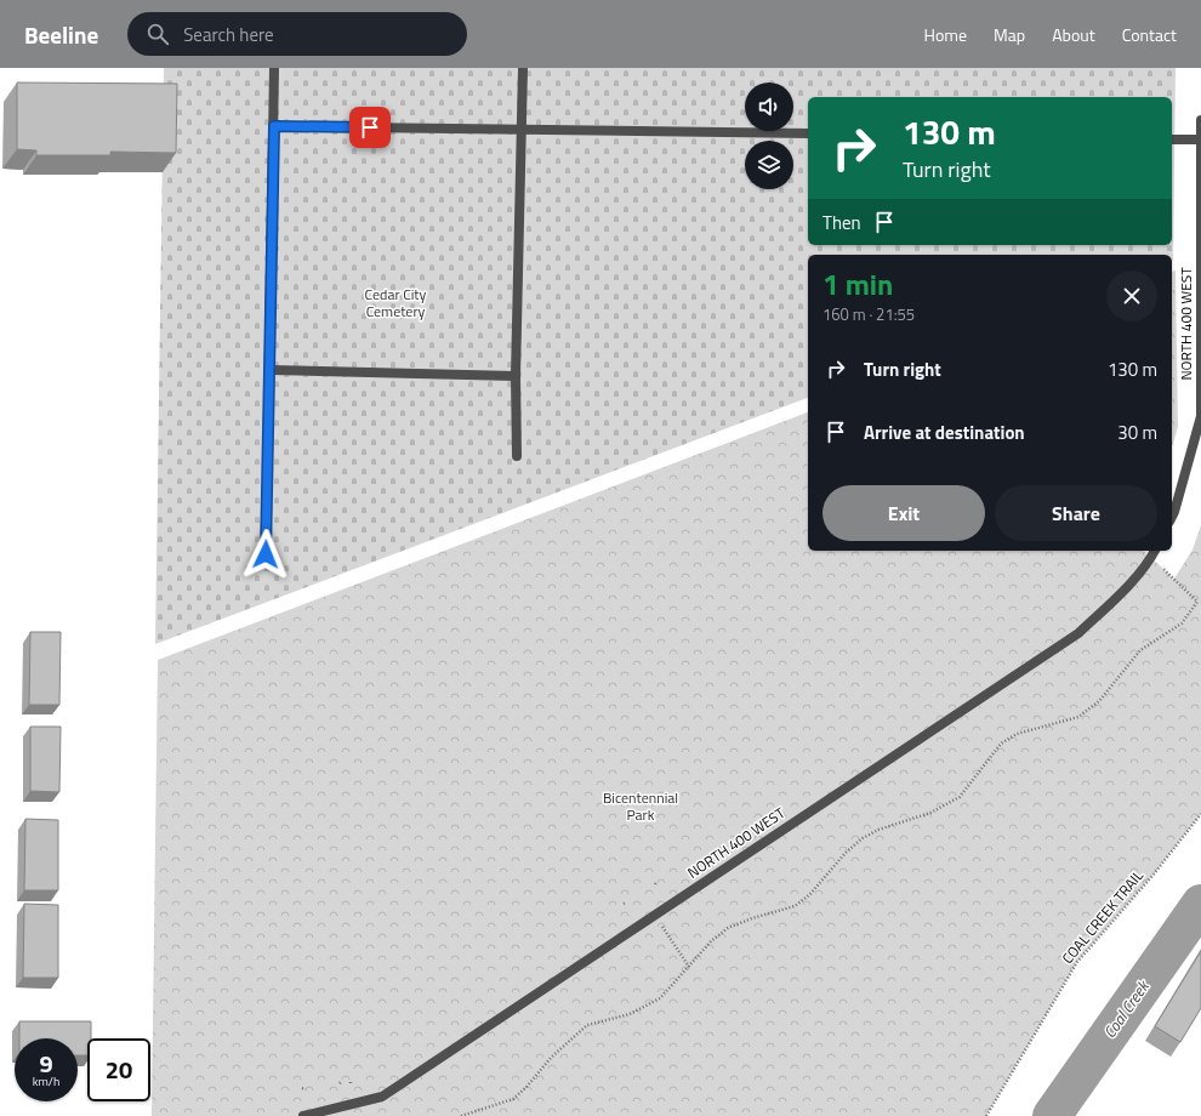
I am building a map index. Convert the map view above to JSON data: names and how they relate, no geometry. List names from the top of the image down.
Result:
{
  "streets": {
    "street": ["NORTH 400 WEST"],
    "path": ["COAL CREEK TRAIL"]
  },
  "water": ["Coal Creek"],
  "parks": ["Cedar City Cemetery", "Bicentennial Park"],
  "page": {
    "header": "Beeline",
    "search": "Search here",
    "nav": [
      "Home",
      "Map",
      "About",
      "Contact"
    ],
    "turn": ["130 m", "Turn right"],
    "then": "Then",
    "heading": ["1 min", "160 m · 21:55"],
    "list": [
      {
        "name": "Turn right",
        "value": "130 m"
      },
      {
        "name": "Arrive at destination",
        "value": "30 m"
      }
    ],
    "buttons": ["Exit", "Share"],
    "speed": "9 km/h",
    "limit": "20"
  }
}
